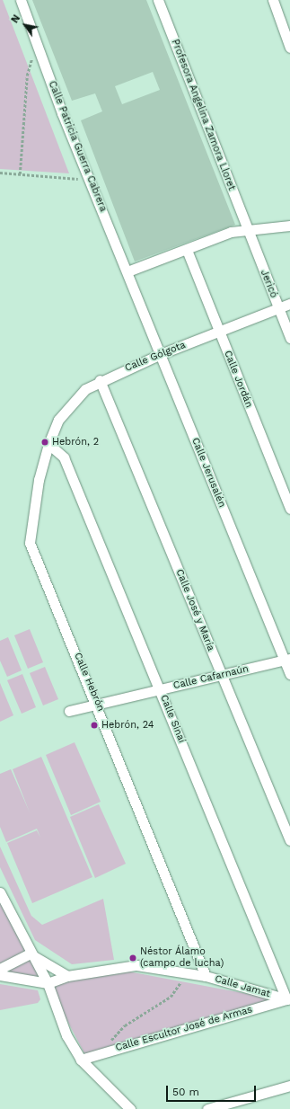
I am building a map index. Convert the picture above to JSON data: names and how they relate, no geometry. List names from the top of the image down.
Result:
{
  "streets": {
    "street": [
      "Profesora Angelina Zamora Lloret",
      "Calle Patricia Guerra Cabrera",
      "Jericó",
      "Calle Gólgota",
      "Calle Jordán",
      "Calle Jerusalén",
      "Calle José y María",
      "Calle Cafarnaún",
      "Calle Hebrón",
      "Calle Sinaí",
      "Calle Jamat",
      "Calle Escultor José de Armas"
    ]
  },
  "crossings": [
    ["Profesora Angelina Zamora Lloret", "Jericó"],
    ["Calle Patricia Guerra Cabrera", "Calle Jerusalén"],
    ["Jericó", "Calle Gólgota"],
    ["Calle Gólgota", "Calle Jordán"],
    ["Calle Gólgota", "Calle Jerusalén"],
    ["Calle Gólgota", "Calle José y María"],
    ["Calle Gólgota", "Calle Hebrón"],
    ["Calle Gólgota", "Calle Sinaí"],
    ["Calle Jerusalén", "Calle Cafarnaún"],
    ["Calle José y María", "Calle Cafarnaún"],
    ["Calle Cafarnaún", "Calle Hebrón"],
    ["Calle Cafarnaún", "Calle Sinaí"],
    ["Calle Hebrón", "Calle Sinaí"],
    ["Calle Hebrón", "Calle Jamat"],
    ["Calle Sinaí", "Calle Jamat"],
    ["Calle Sinaí", "Calle Escultor José de Armas"],
    ["Calle Jamat", "Calle Escultor José de Armas"]
  ],
  "places": ["Hebrón, 2", "Hebrón, 24", "Néstor Álamo (campo de lucha)"],
  "scale_bar": "50 m",
  "north": "top left"
}
